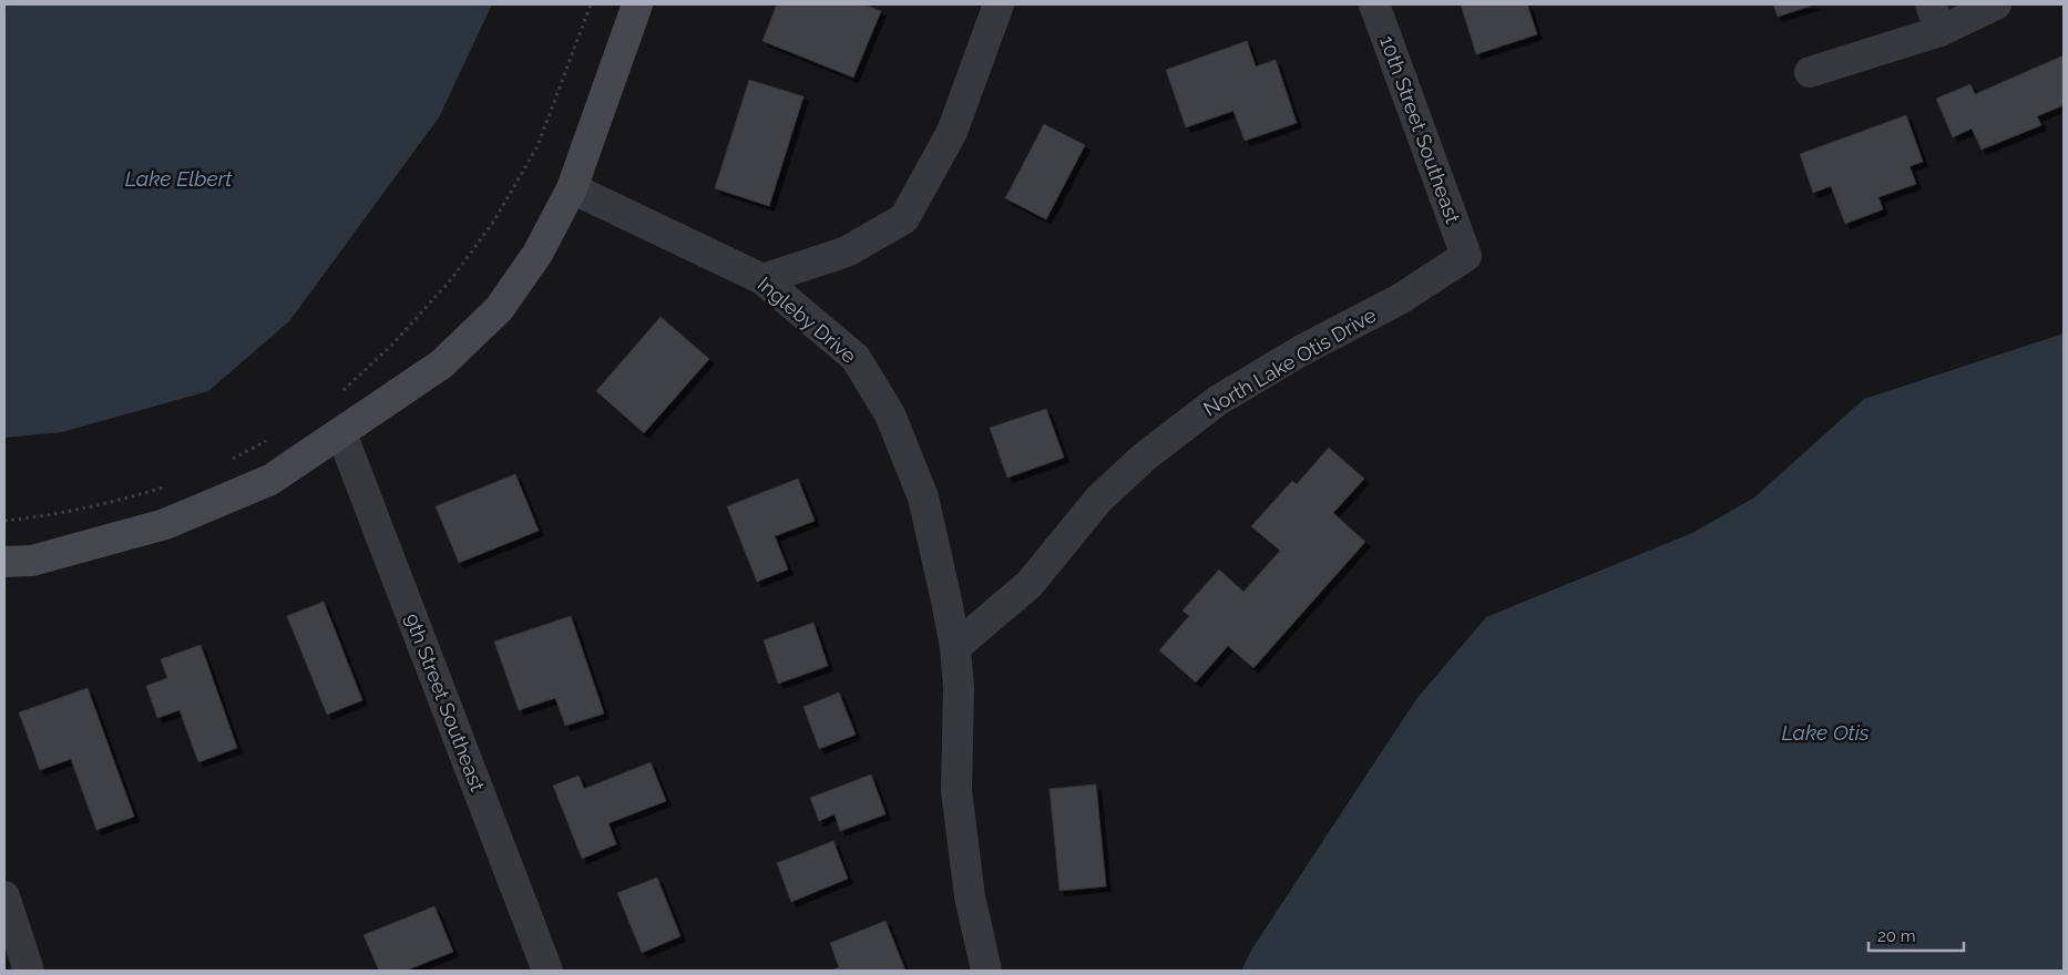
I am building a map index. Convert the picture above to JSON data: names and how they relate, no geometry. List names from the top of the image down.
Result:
{
  "streets": {
    "street": [
      "10th Street Southeast",
      "Ingleby Drive",
      "North Lake Otis Drive",
      "9th Street Southeast"
    ]
  },
  "crossings": [
    ["10th Street Southeast", "North Lake Otis Drive"],
    ["Ingleby Drive", "North Lake Otis Drive"]
  ],
  "water": ["Lake Elbert", "Lake Otis"],
  "scale_bar": "20 m"
}
